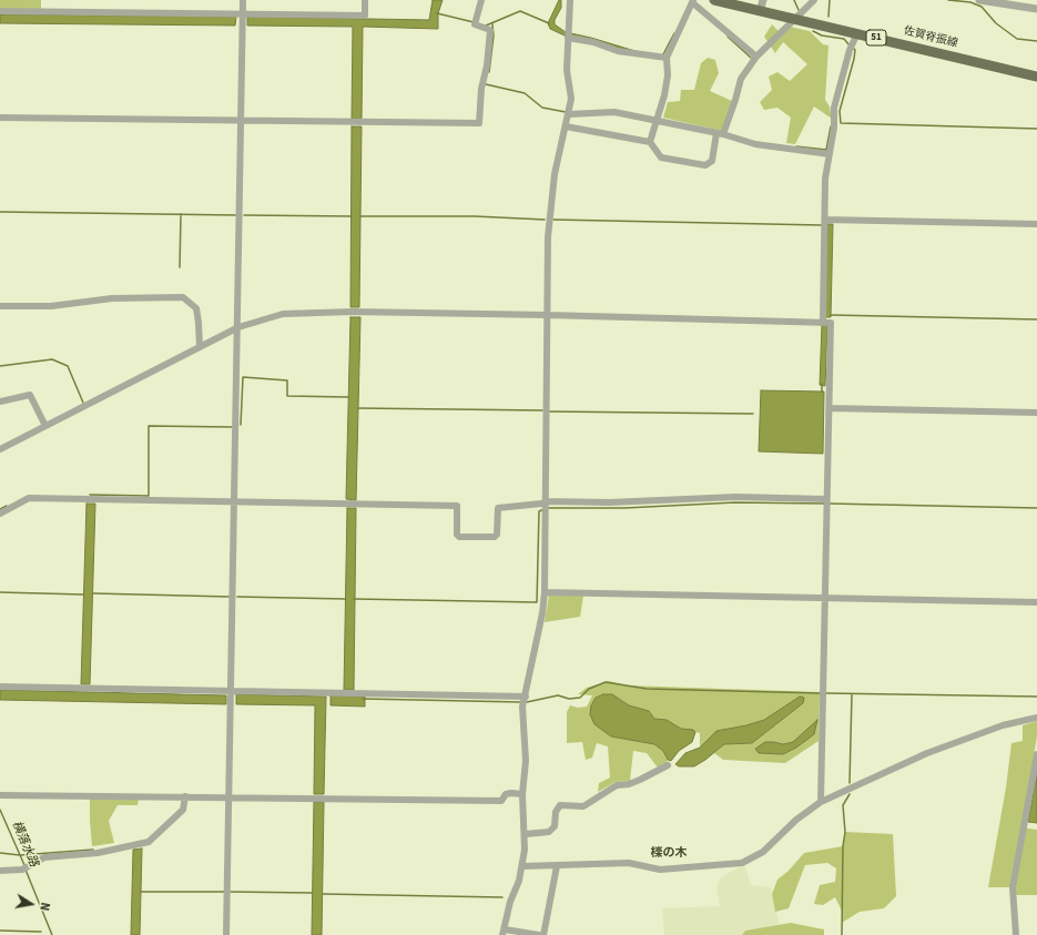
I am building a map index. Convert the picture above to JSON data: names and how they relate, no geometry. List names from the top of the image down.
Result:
{
  "streets": {
    "main road": ["51", "佐賀脊振線"]
  },
  "districts": ["檪の木"],
  "water": ["横落水路"],
  "north": "right"
}
